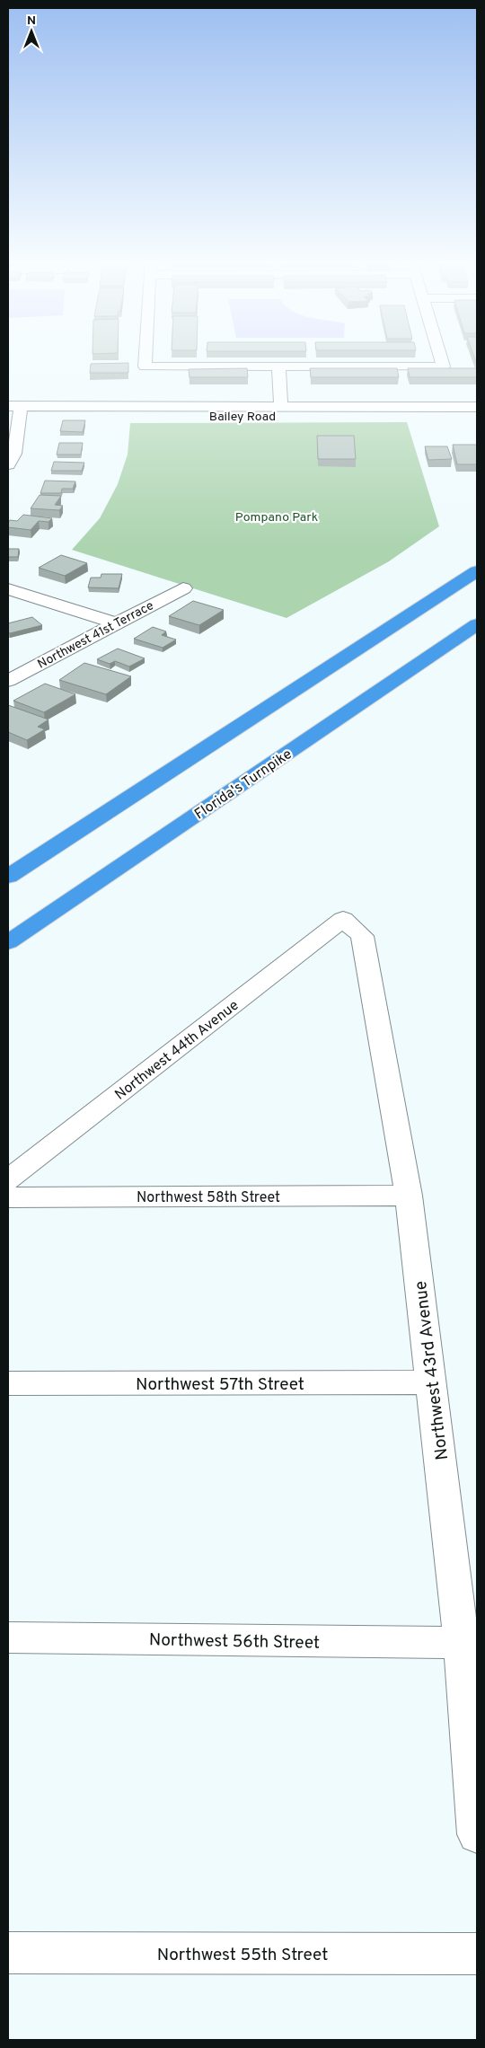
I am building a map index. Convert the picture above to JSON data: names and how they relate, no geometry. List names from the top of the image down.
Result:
{
  "streets": {
    "highway": ["Florida's Turnpike"],
    "street": [
      "Bailey Road",
      "Northwest 41st Terrace",
      "Northwest 44th Avenue",
      "Northwest 58th Street",
      "Northwest 43rd Avenue",
      "Northwest 57th Street",
      "Northwest 56th Street",
      "Northwest 55th Street"
    ]
  },
  "crossings": [
    ["Northwest 44th Avenue", "Northwest 43rd Avenue"],
    ["Northwest 58th Street", "Northwest 43rd Avenue"],
    ["Northwest 43rd Avenue", "Northwest 57th Street"],
    ["Northwest 43rd Avenue", "Northwest 56th Street"]
  ],
  "parks": ["Pompano Park"],
  "north": "top"
}
